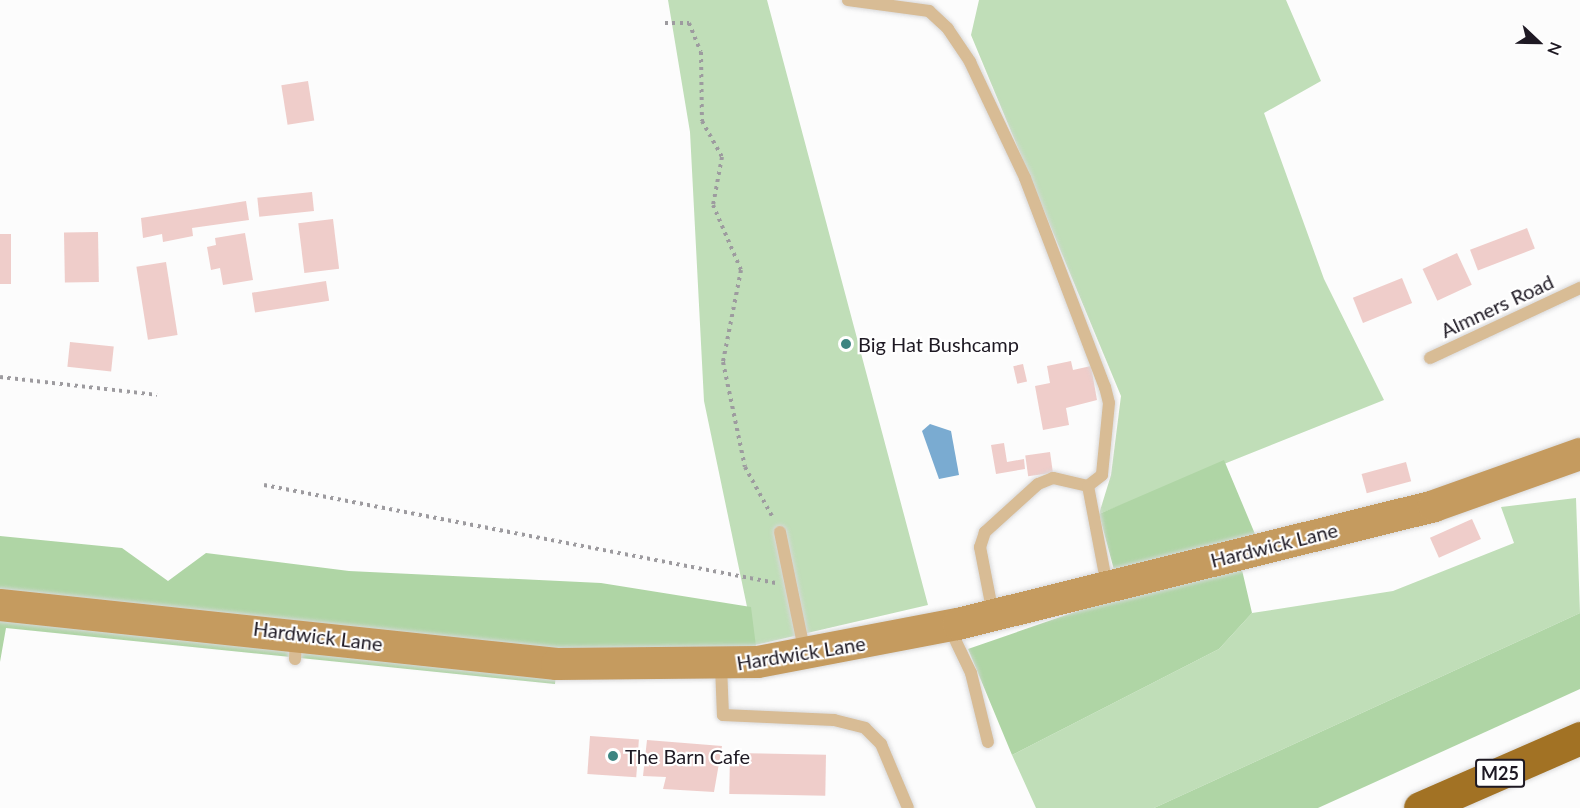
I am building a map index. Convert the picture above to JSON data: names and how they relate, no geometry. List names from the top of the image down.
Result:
{
  "streets": {
    "highway": ["M25"],
    "street": ["Hardwick Lane"],
    "lane": ["Almners Road"]
  },
  "places": ["Big Hat Bushcamp", "The Barn Cafe"],
  "north": "right"
}
